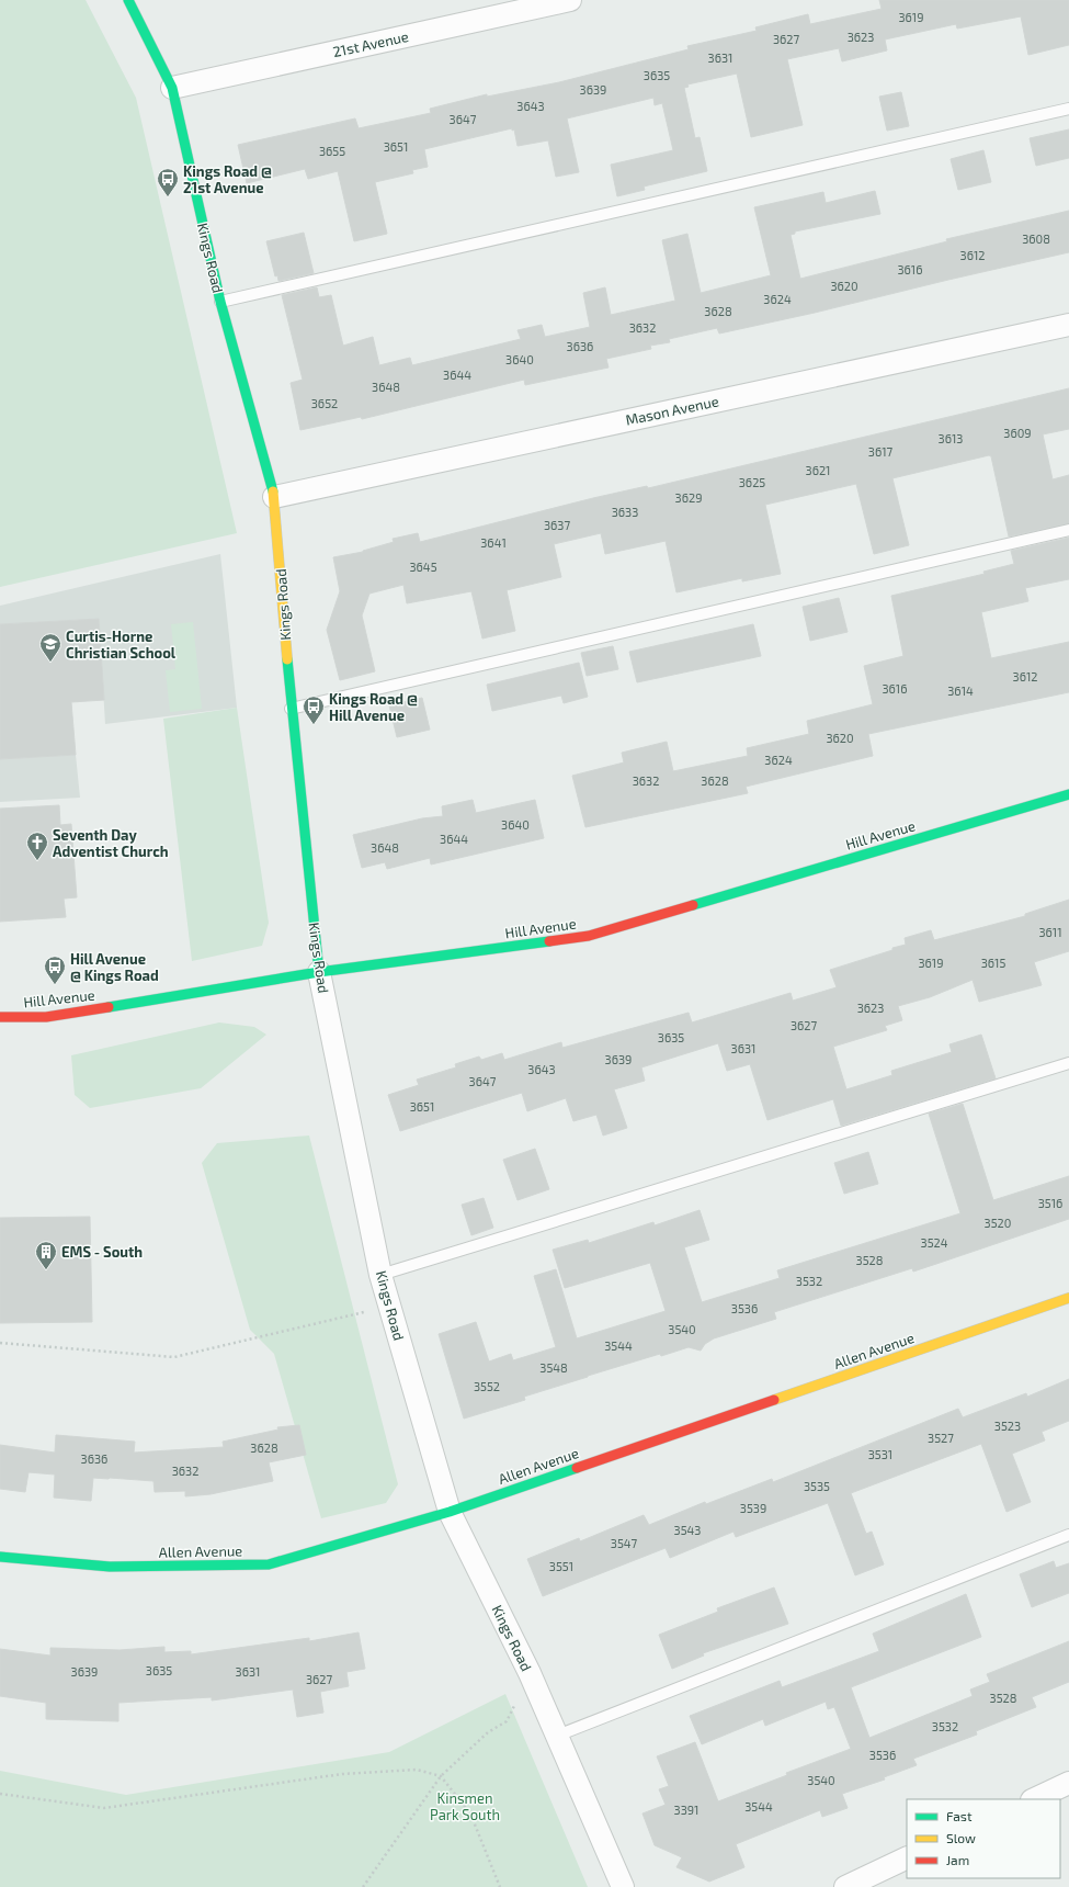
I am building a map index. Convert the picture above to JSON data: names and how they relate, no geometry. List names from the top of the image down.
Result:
{
  "streets": {
    "street": [
      "21st Avenue",
      "Kings Road",
      "Mason Avenue",
      "Hill Avenue",
      "Allen Avenue"
    ]
  },
  "crossings": [
    ["21st Avenue", "Kings Road"],
    ["Kings Road", "Mason Avenue"],
    ["Kings Road", "Hill Avenue"],
    ["Kings Road", "Allen Avenue"]
  ],
  "parks": ["Kinsmen Park South"],
  "places": {
    "bus stop": ["Kings Road @ 21st Avenue", "Kings Road @ Hill Avenue", "Hill Avenue @ Kings Road"],
    "school or university": ["Curtis-Horne Christian School"],
    "church": ["Seventh Day Adventist Church"],
    "building": ["EMS - South"]
  },
  "house_numbers": [
    "3619",
    "3623",
    "3627",
    "3631",
    "3635",
    "3639",
    "3643",
    "3647",
    "3651",
    "3655",
    "3608",
    "3612",
    "3616",
    "3620",
    "3624",
    "3628",
    "3632",
    "3636",
    "3640",
    "3644",
    "3648",
    "3652",
    "3609",
    "3613",
    "3617",
    "3621",
    "3625",
    "3629",
    "3633",
    "3637",
    "3641",
    "3645",
    "3612",
    "3616",
    "3614",
    "3620",
    "3624",
    "3632",
    "3628",
    "3640",
    "3644",
    "3648",
    "3611",
    "3619",
    "3615",
    "3623",
    "3627",
    "3635",
    "3631",
    "3639",
    "3643",
    "3647",
    "3651",
    "3516",
    "3520",
    "3524",
    "3528",
    "3532",
    "3536",
    "3540",
    "3544",
    "3548",
    "3552",
    "3523",
    "3527",
    "3628",
    "3531",
    "3636",
    "3632",
    "3535",
    "3539",
    "3543",
    "3547",
    "3551",
    "3635",
    "3639",
    "3631",
    "3627",
    "3528",
    "3532",
    "3536",
    "3540",
    "3544",
    "3391"
  ],
  "legend": ["Fast", "Slow", "Jam"]
}
